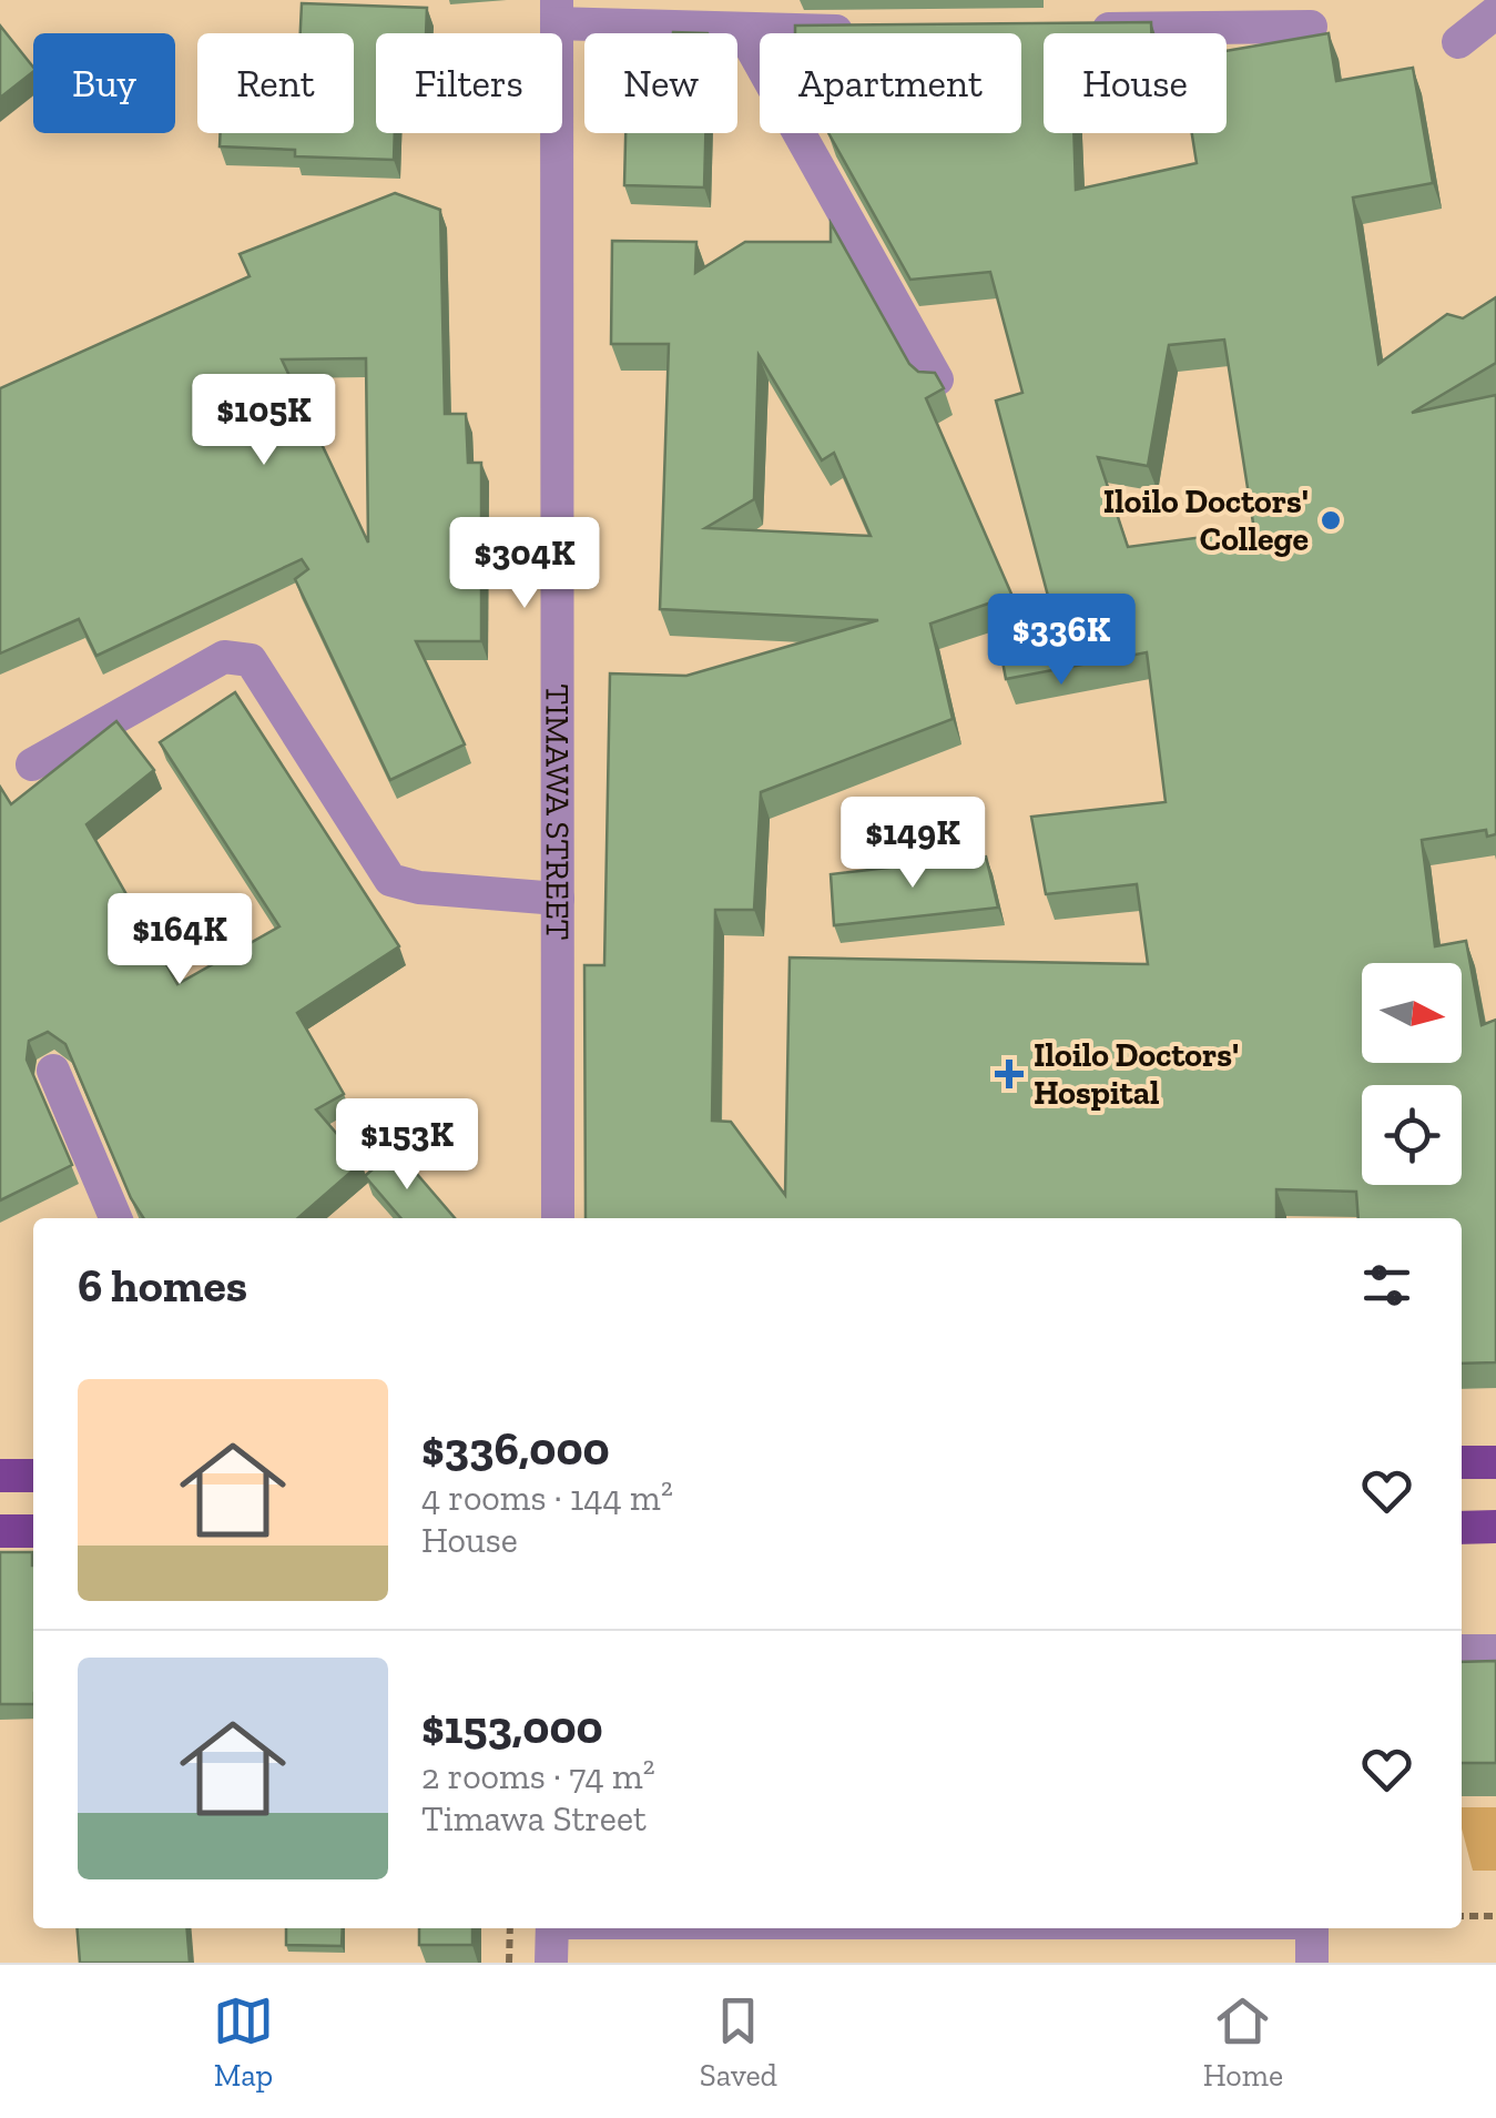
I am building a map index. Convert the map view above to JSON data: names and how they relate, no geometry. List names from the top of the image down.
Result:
{
  "streets": {
    "street": ["TIMAWA STREET"]
  },
  "places": {
    "other": ["Iloilo Doctors' College"],
    "health": ["Iloilo Doctors' Hospital"]
  },
  "north": "right",
  "page": {
    "chip": [
      "Buy",
      "Rent",
      "Filters",
      "New",
      "Apartment",
      "House"
    ],
    "price": [
      "$105K",
      "$304K",
      "$336K",
      "$149K",
      "$164K",
      "$153K"
    ],
    "heading": "6 homes",
    "list": [
      {
        "name": "$336,000",
        "note": "4 rooms · 144 m² · House"
      },
      {
        "name": "$153,000",
        "note": "2 rooms · 74 m² · Timawa Street"
      }
    ],
    "tabs": ["Map", "Saved", "Home"]
  }
}
